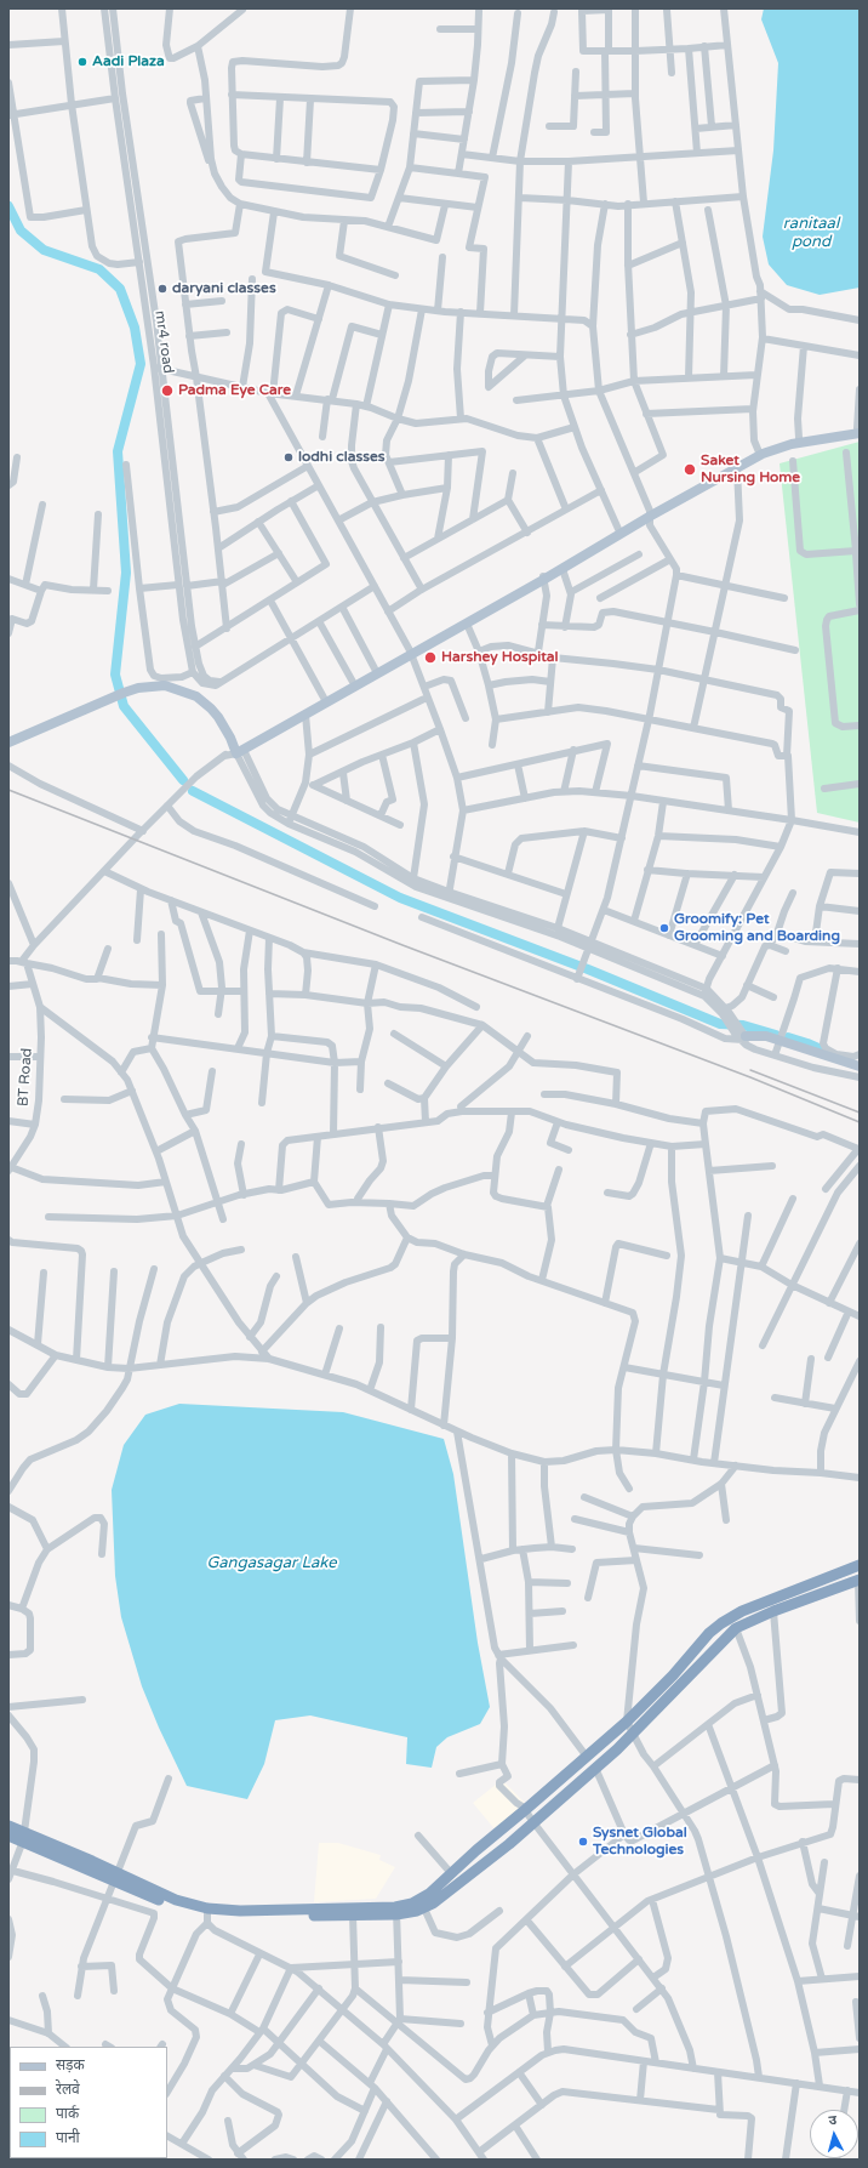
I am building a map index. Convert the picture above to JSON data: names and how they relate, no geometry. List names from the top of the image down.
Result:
{
  "streets": {
    "street": ["mr4 road", "BT Road"]
  },
  "water": ["ranitaal pond", "Gangasagar Lake"],
  "places": [
    "Aadi Plaza",
    "daryani classes",
    "Padma Eye Care",
    "lodhi classes",
    "Saket Nursing Home",
    "Harshey Hospital",
    "Groomify: Pet Grooming and Boarding",
    "Sysnet Global Technologies"
  ],
  "legend": [
    "सड़क",
    "रेलवे",
    "पार्क",
    "पानी"
  ],
  "north": "top"
}
